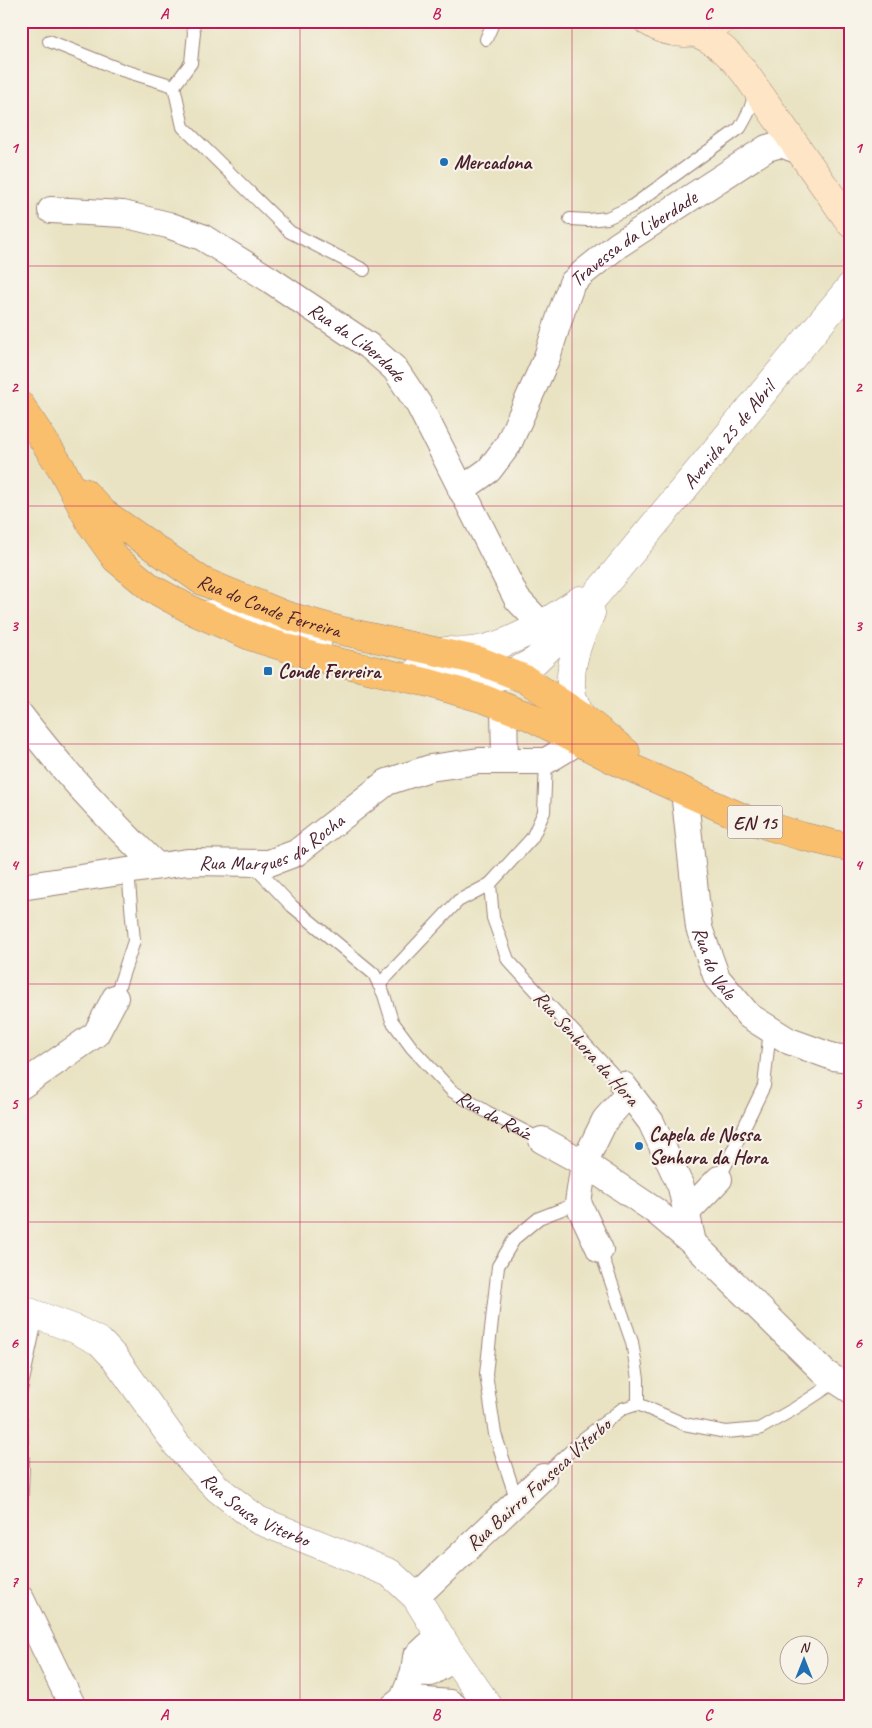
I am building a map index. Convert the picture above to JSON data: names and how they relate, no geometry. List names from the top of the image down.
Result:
{
  "streets": {
    "main road": ["Rua do Conde Ferreira", "EN 15"],
    "street": [
      "Travessa da Liberdade",
      "Rua da Liberdade",
      "Avenida 25 de Abril",
      "Rua Marques da Rocha",
      "Rua do Vale",
      "Rua Senhora da Hora",
      "Rua da Raíz",
      "Rua Bairro Fonseca Viterbo",
      "Rua Sousa Viterbo"
    ]
  },
  "crossings": [
    ["Travessa da Liberdade", "Rua da Liberdade"],
    ["Rua da Liberdade", "Avenida 25 de Abril"],
    ["Avenida 25 de Abril", "Rua do Conde Ferreira"],
    ["Rua do Conde Ferreira", "Rua do Vale"],
    ["Rua Marques da Rocha", "Rua da Raíz"],
    ["Rua Senhora da Hora", "Rua da Raíz"],
    ["Rua Bairro Fonseca Viterbo", "Rua Sousa Viterbo"]
  ],
  "places": {
    "other": ["Mercadona", "Capela de Nossa Senhora da Hora"],
    "transit": ["Conde Ferreira"]
  },
  "north": "top",
  "grid": {
    "columns": ["A", "B", "C"],
    "rows": [
      "1",
      "2",
      "3",
      "4",
      "5",
      "6",
      "7"
    ]
  }
}
